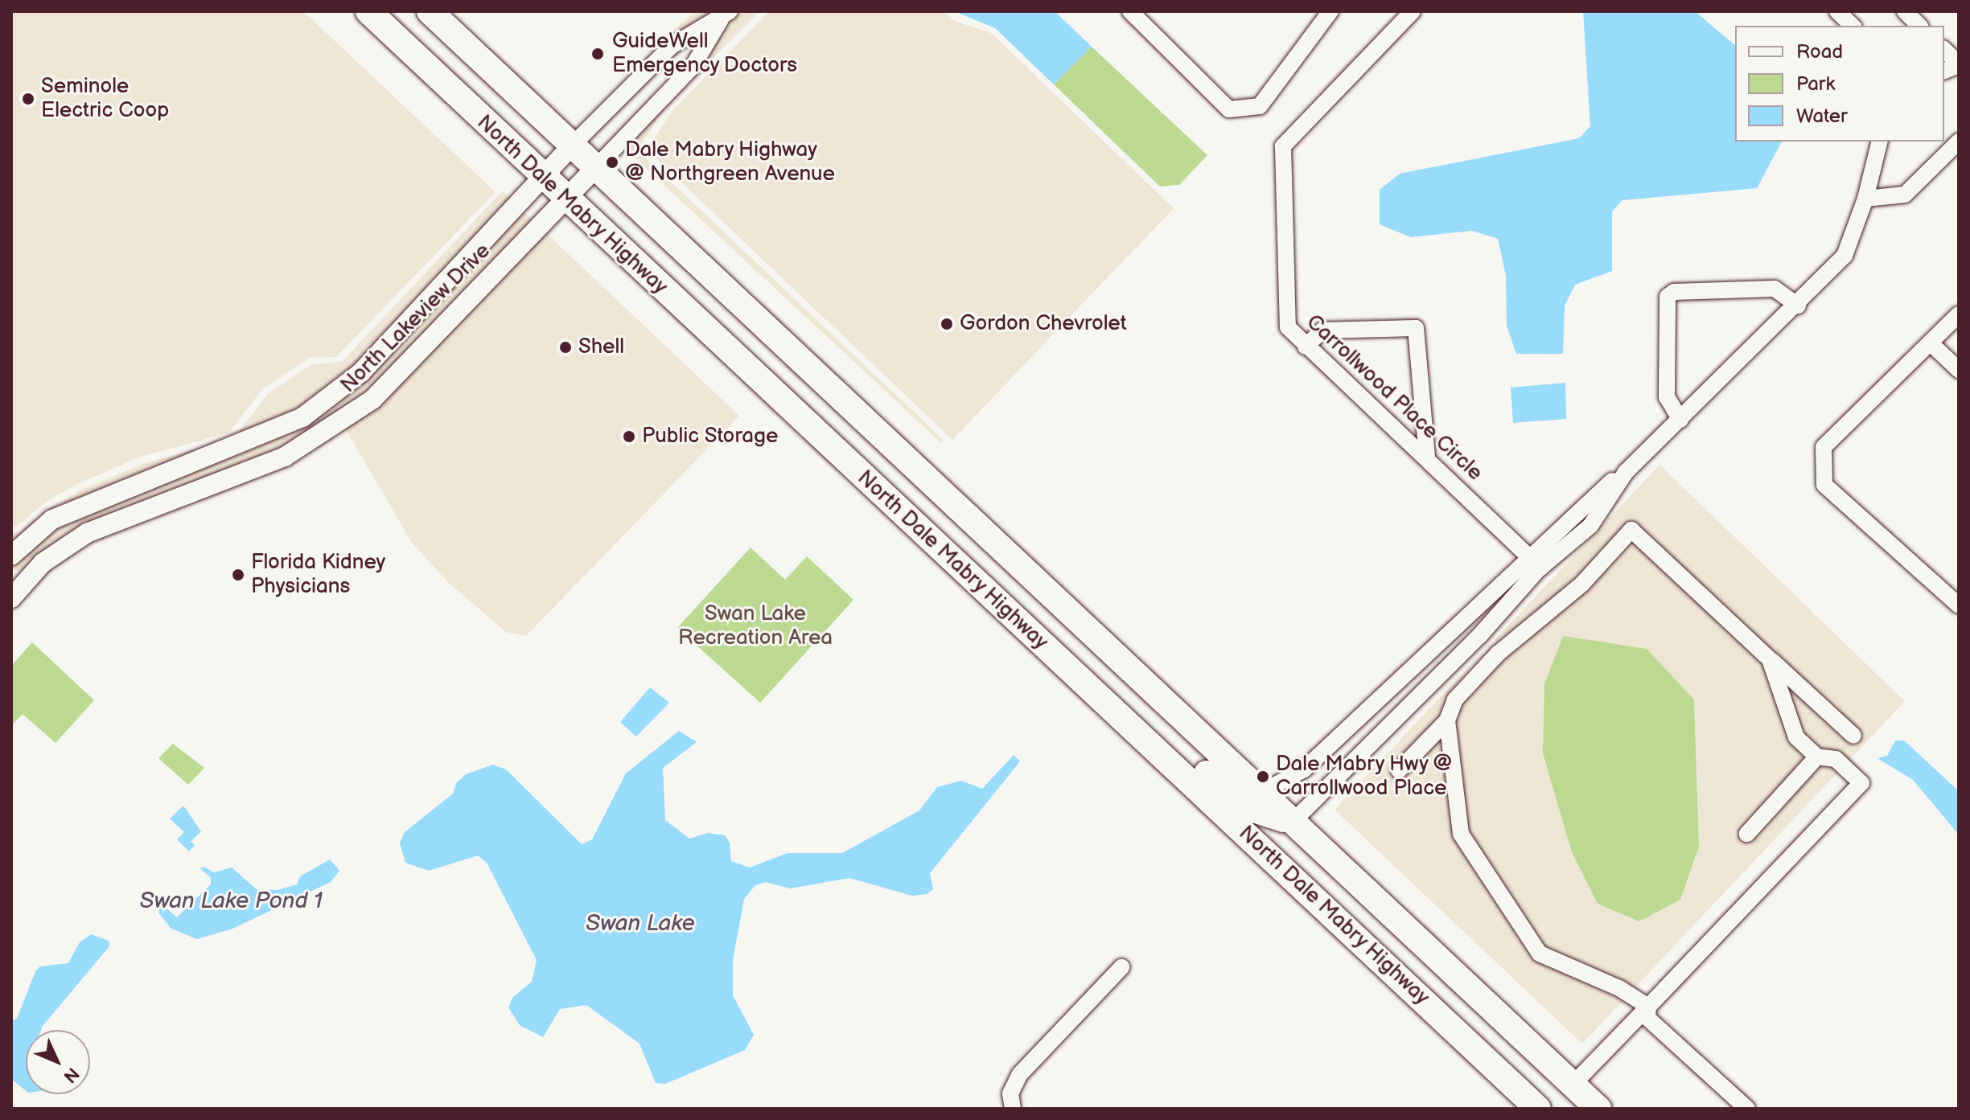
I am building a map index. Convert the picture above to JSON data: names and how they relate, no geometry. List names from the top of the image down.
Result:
{
  "streets": {
    "main road": ["North Dale Mabry Highway"],
    "street": ["North Lakeview Drive", "Carrollwood Place Circle"]
  },
  "crossings": [
    ["North Dale Mabry Highway", "North Lakeview Drive"]
  ],
  "water": ["Swan Lake Pond 1", "Swan Lake"],
  "parks": ["Swan Lake Recreation Area"],
  "places": [
    "GuideWell Emergency Doctors",
    "Seminole Electric Coop",
    "Dale Mabry Highway @ Northgreen Avenue",
    "Gordon Chevrolet",
    "Shell",
    "Public Storage",
    "Florida Kidney Physicians",
    "Dale Mabry Hwy @ Carrollwood Place"
  ],
  "legend": ["Road", "Park", "Water"],
  "north": "bottom right"
}
